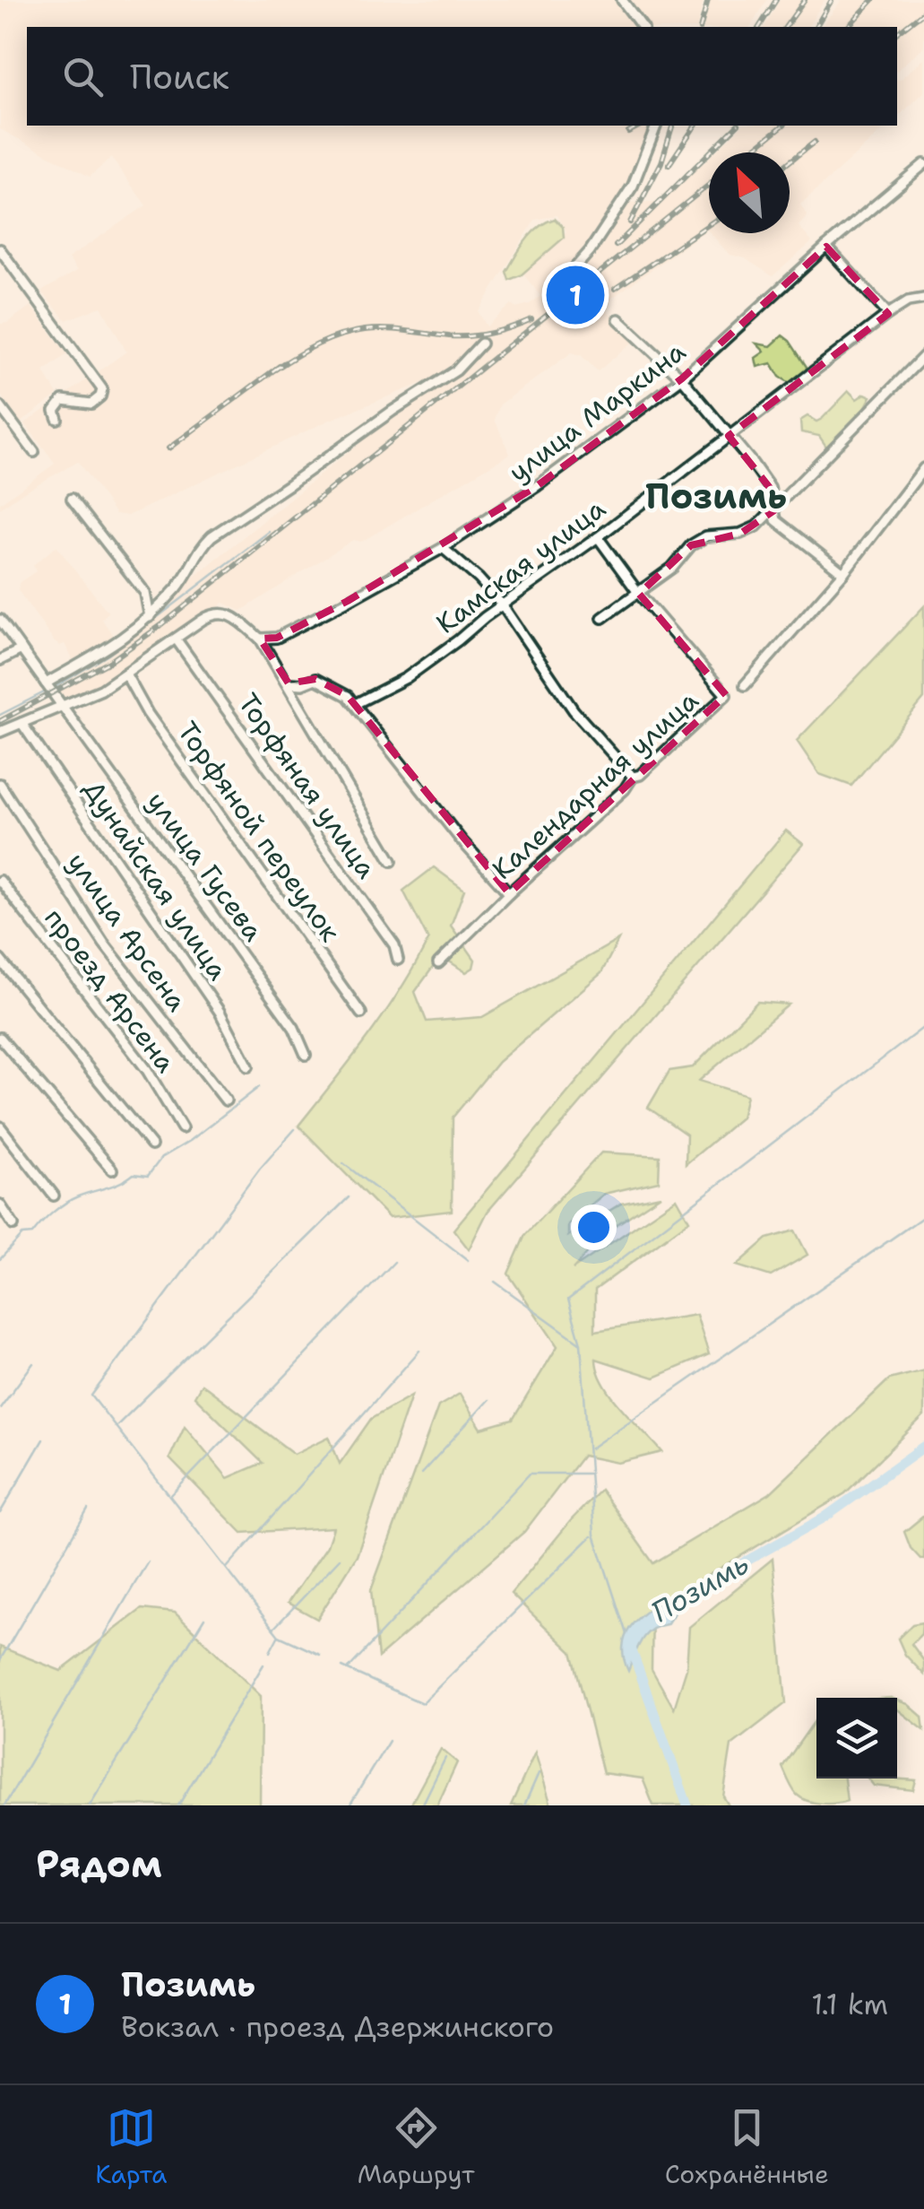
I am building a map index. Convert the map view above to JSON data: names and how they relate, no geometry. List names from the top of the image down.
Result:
{
  "streets": {
    "street": [
      "улица Маркина",
      "Камская улица",
      "Календарная улица",
      "Торфяная улица",
      "Торфяной переулок",
      "улица Гусева",
      "Дунайская улица",
      "улица Арсена",
      "проезд Арсена"
    ]
  },
  "crossings": [
    ["Камская улица", "Календарная улица"]
  ],
  "districts": ["Позимь"],
  "water": ["Позимь"],
  "north": "top left",
  "page": {
    "search": "Поиск",
    "pins": "1",
    "heading": "Рядом",
    "list": [
      {
        "mark": "1",
        "name": "Позимь",
        "note": "Вокзал · проезд Дзержинского",
        "value": "1.1 km"
      }
    ],
    "nav": ["Карта", "Маршрут", "Сохранённые"]
  }
}
